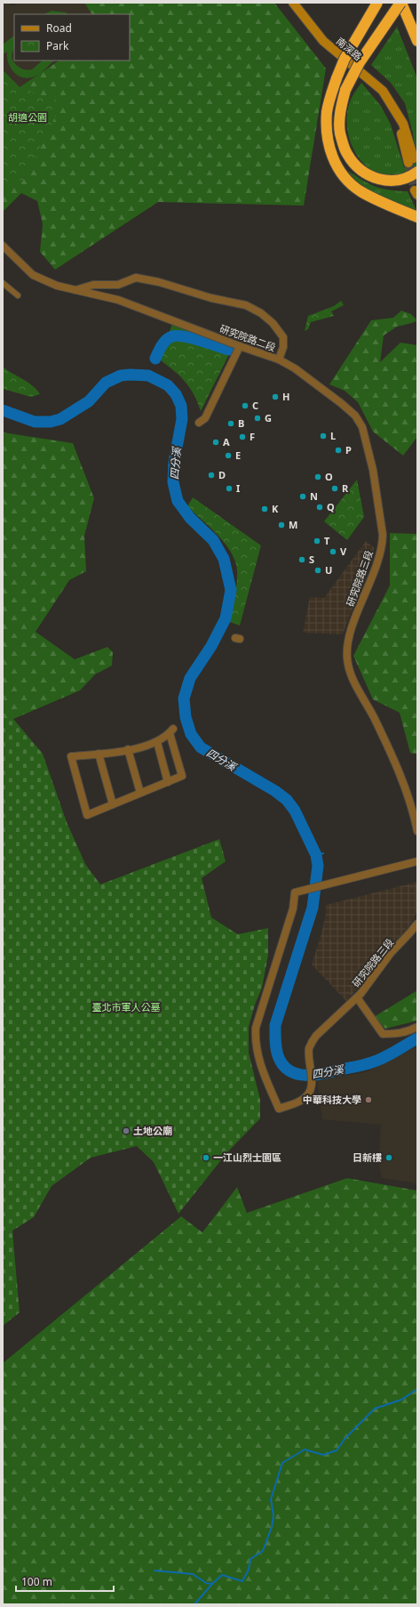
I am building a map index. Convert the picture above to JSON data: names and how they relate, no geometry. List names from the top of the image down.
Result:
{
  "streets": {
    "main road": ["南深路"],
    "street": ["研究院路二段", "研究院路三段"]
  },
  "crossings": [
    ["研究院路二段", "研究院路三段"]
  ],
  "water": ["四分溪"],
  "parks": ["胡適公園", "臺北市軍人公墓"],
  "places": [
    "H",
    "C",
    "G",
    "B",
    "L",
    "F",
    "A",
    "P",
    "E",
    "D",
    "O",
    "I",
    "R",
    "N",
    "Q",
    "K",
    "M",
    "T",
    "V",
    "S",
    "U",
    "中華科技大學",
    "土地公廟",
    "一江山烈士園區",
    "日新樓"
  ],
  "legend": ["Road", "Park"],
  "scale_bar": "100 m"
}
